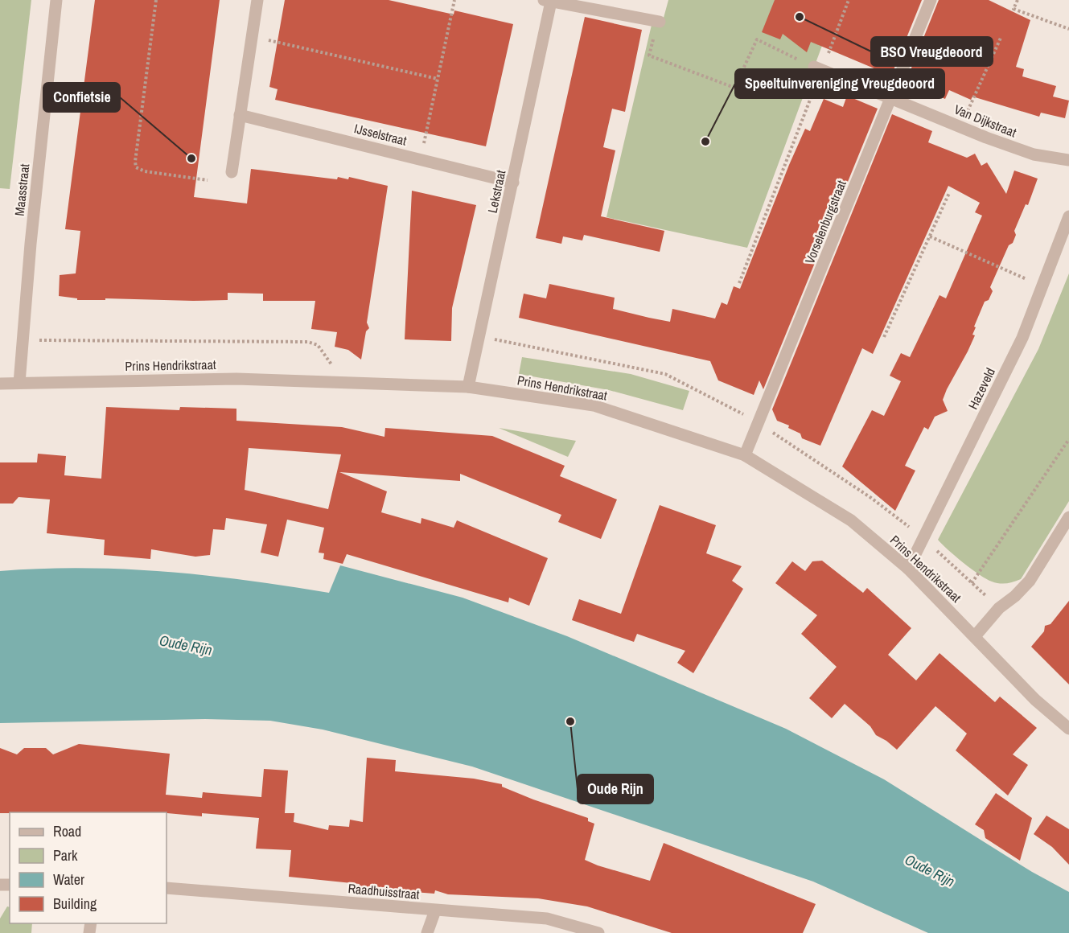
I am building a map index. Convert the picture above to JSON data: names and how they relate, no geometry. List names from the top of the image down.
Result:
{
  "streets": {
    "street": [
      "Van Dijkstraat",
      "IJsselstraat",
      "Maasstraat",
      "Lekstraat",
      "Vorselenburgstraat",
      "Prins Hendrikstraat",
      "Hazeveld",
      "Raadhuisstraat"
    ]
  },
  "crossings": [
    ["Van Dijkstraat", "Vorselenburgstraat"],
    ["IJsselstraat", "Lekstraat"],
    ["Maasstraat", "Prins Hendrikstraat"],
    ["Lekstraat", "Prins Hendrikstraat"],
    ["Vorselenburgstraat", "Prins Hendrikstraat"],
    ["Prins Hendrikstraat", "Hazeveld"]
  ],
  "water": ["Oude Rijn"],
  "places": [
    "BSO Vreugdeoord",
    "Speeltuinvereniging Vreugdeoord",
    "Confietsie",
    "Oude Rijn"
  ],
  "legend": [
    "Road",
    "Park",
    "Water",
    "Building"
  ]
}
